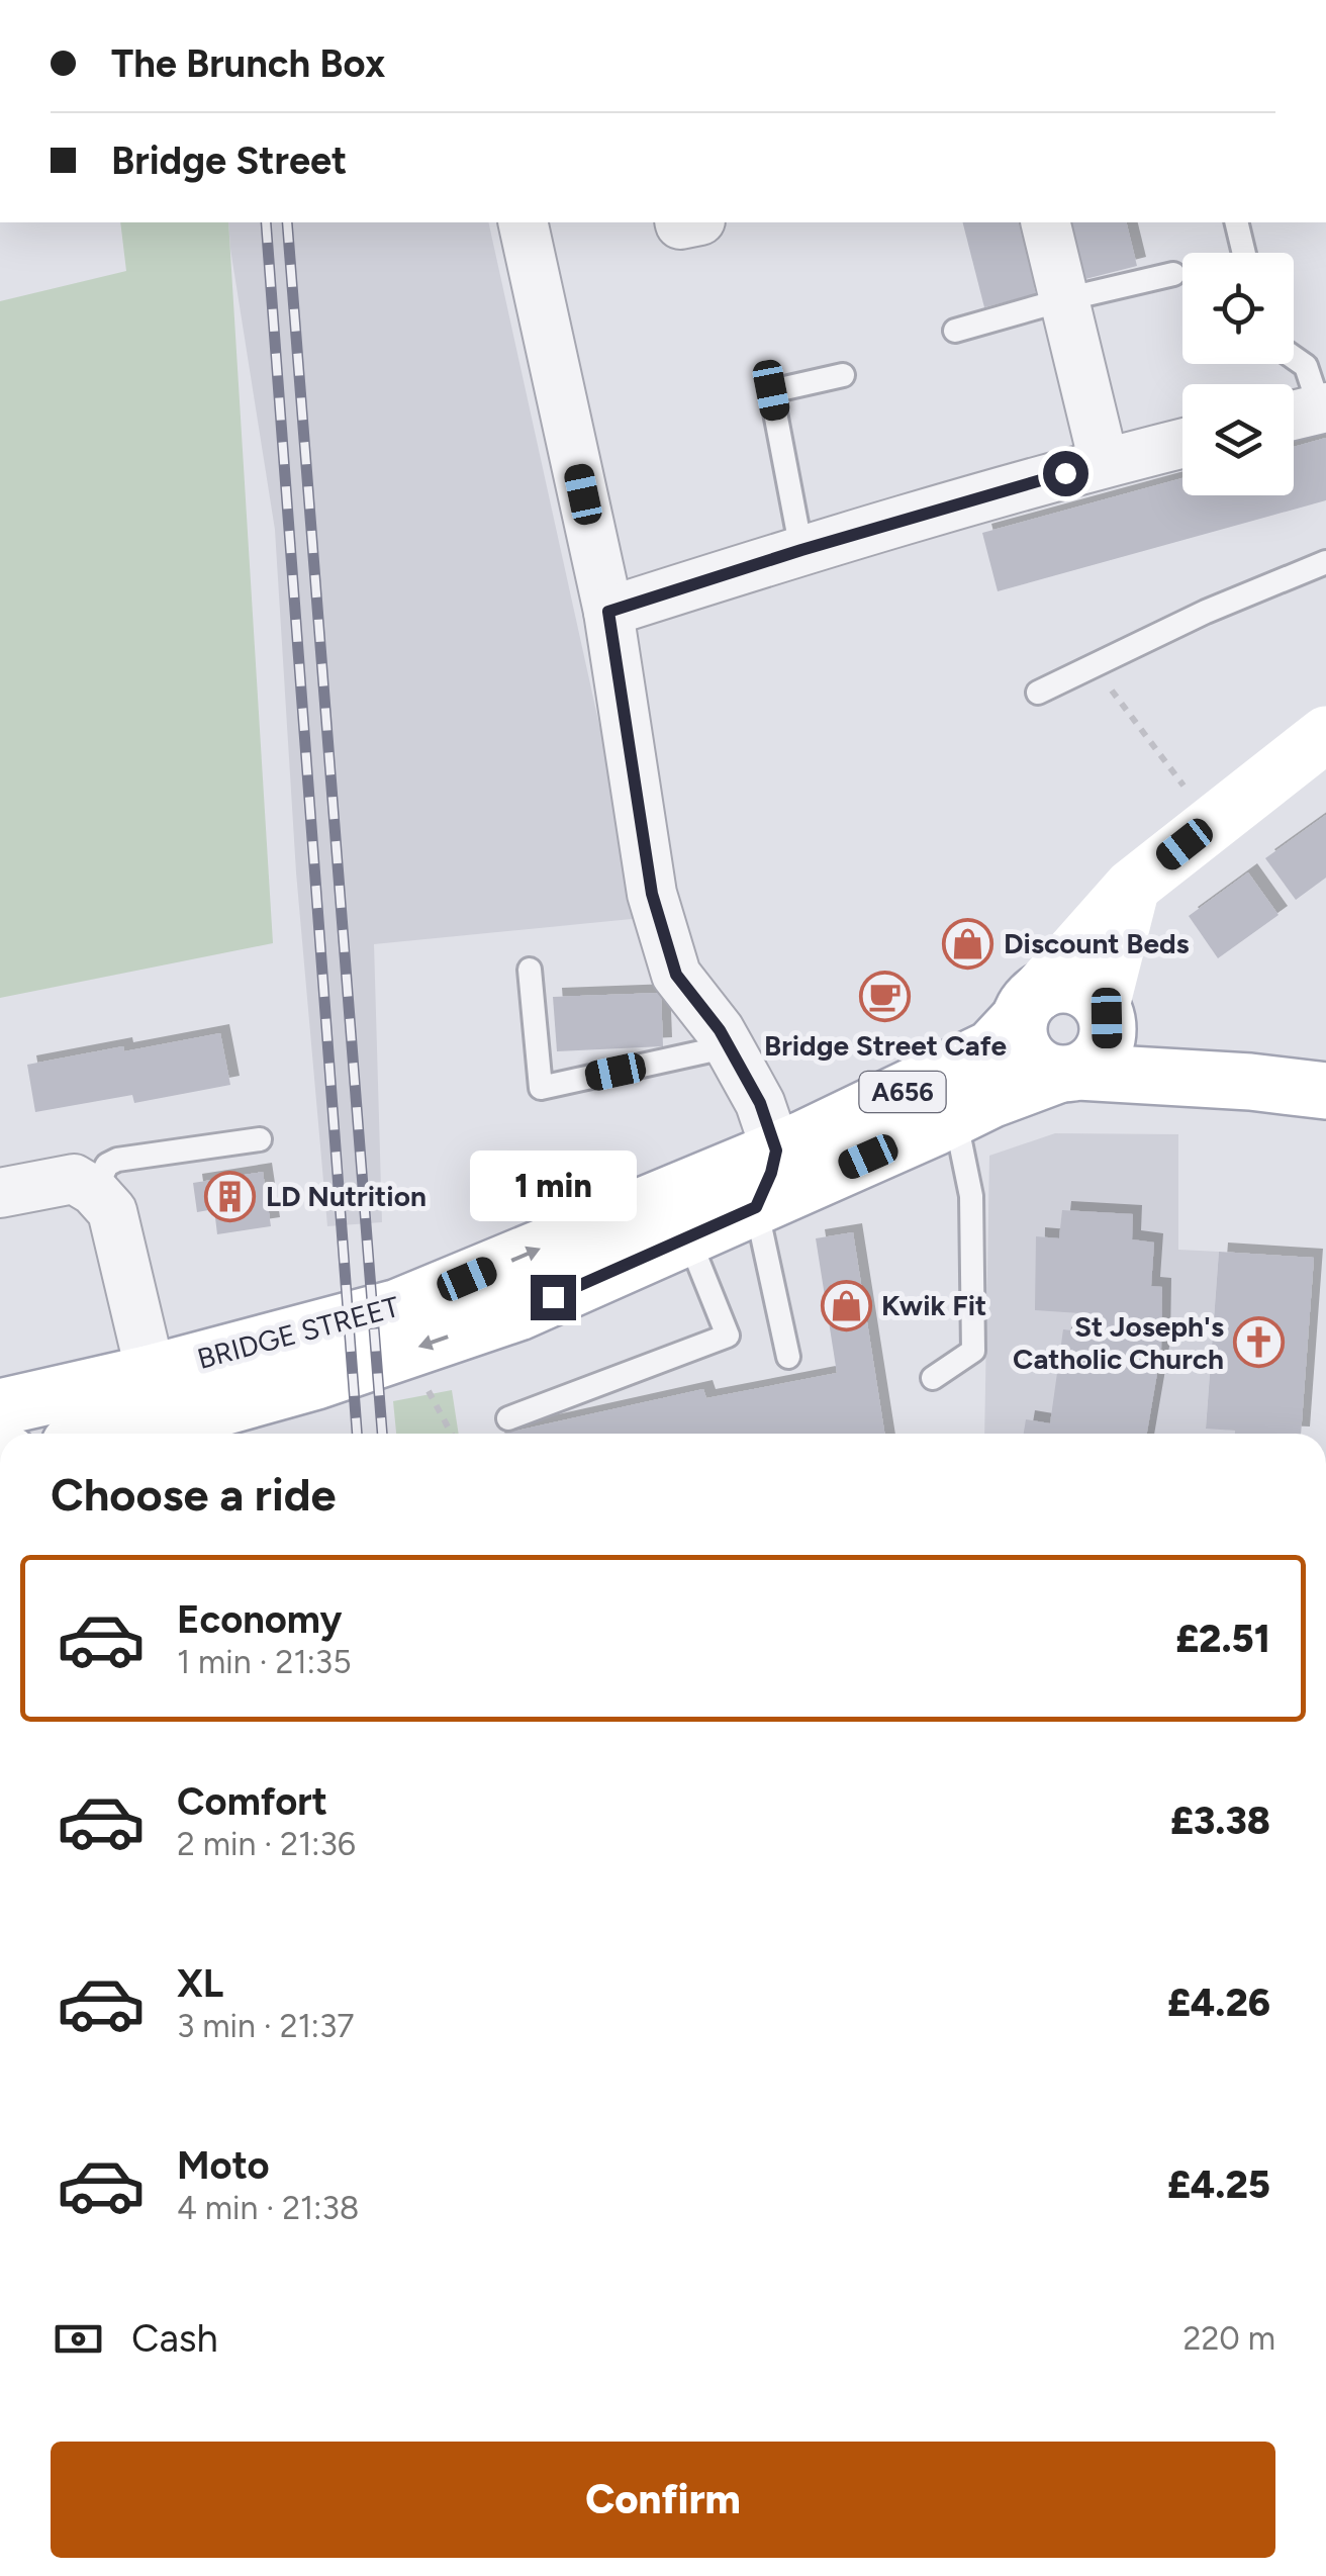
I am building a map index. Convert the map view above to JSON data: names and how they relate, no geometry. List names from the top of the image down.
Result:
{
  "streets": {
    "main road": ["A656", "BRIDGE STREET"]
  },
  "crossings": [
    ["A656", "BRIDGE STREET"]
  ],
  "places": {
    "shop": ["Discount Beds", "Kwik Fit"],
    "cafe": ["Bridge Street Cafe"],
    "building": ["LD Nutrition"],
    "church": ["St Joseph's Catholic Church"]
  },
  "page": {
    "banner": ["The Brunch Box", "Bridge Street"],
    "bubble": "1 min",
    "heading": "Choose a ride",
    "list": [
      {
        "name": "Economy",
        "note": "1 min · 21:35",
        "value": "£2.51"
      },
      {
        "name": "Comfort",
        "note": "2 min · 21:36",
        "value": "£3.38"
      },
      {
        "name": "XL",
        "note": "3 min · 21:37",
        "value": "£4.26"
      },
      {
        "name": "Moto",
        "note": "4 min · 21:38",
        "value": "£4.25"
      }
    ],
    "pay": ["Cash", "220 m"],
    "buttons": "Confirm"
  }
}
